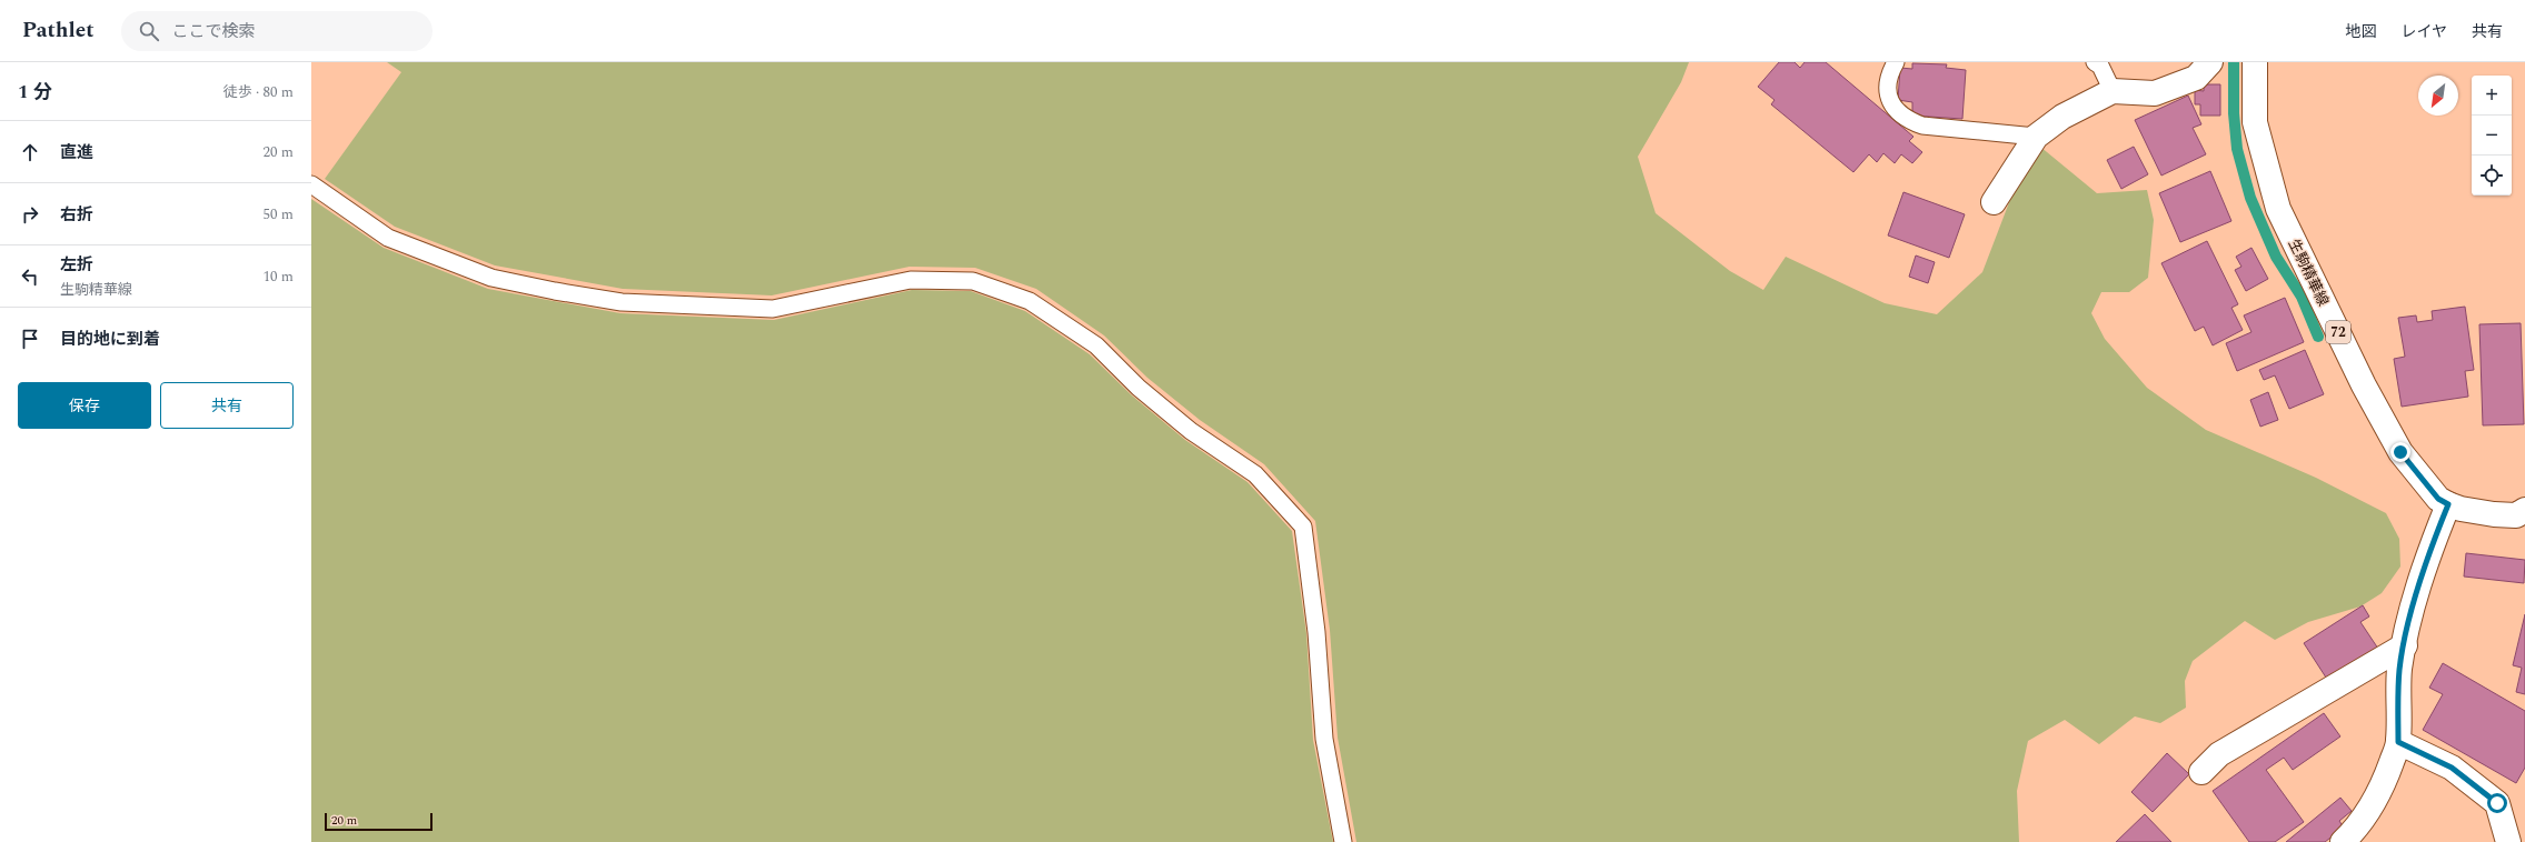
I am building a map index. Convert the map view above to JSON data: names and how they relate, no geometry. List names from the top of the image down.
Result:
{
  "streets": {
    "street": ["生駒精華線", "72"]
  },
  "scale_bar": "20 m",
  "north": "bottom left",
  "page": {
    "header": "Pathlet",
    "search": "ここで検索",
    "nav": ["地図", "レイヤ", "共有"],
    "heading": ["1 分", "徒歩 · 80 m"],
    "map_buttons": ["+", "−"],
    "list": [
      ["直進", "20 m"],
      ["右折", "50 m"],
      ["左折", "生駒精華線", "10 m"],
      "目的地に到着"
    ],
    "buttons": ["保存", "共有"],
    "scale": "20 m"
  }
}
